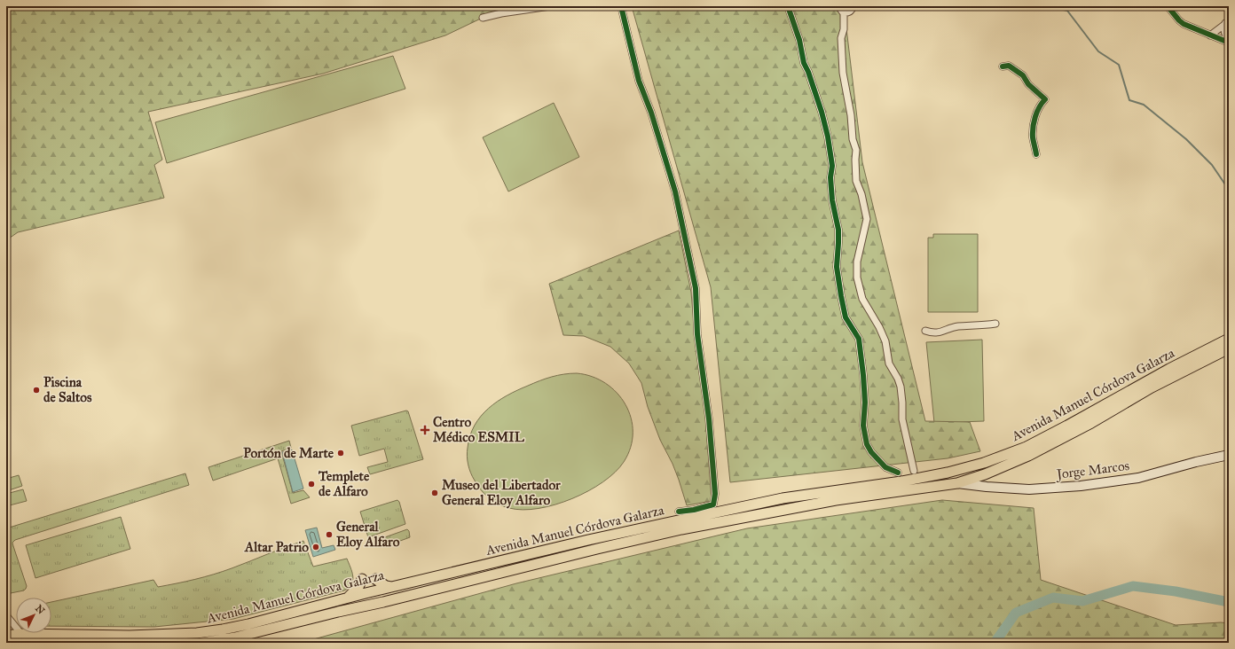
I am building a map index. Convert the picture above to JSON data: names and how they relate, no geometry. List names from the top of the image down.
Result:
{
  "streets": {
    "main road": ["Avenida Manuel Córdova Galarza", "Jorge Marcos"]
  },
  "crossings": [
    ["Avenida Manuel Córdova Galarza", "Jorge Marcos"]
  ],
  "places": {
    "other": [
      "Piscina de Saltos",
      "Portón de Marte",
      "Templete de Alfaro",
      "Museo del Libertador General Eloy Alfaro",
      "General Eloy Alfaro",
      "Altar Patrio"
    ],
    "health": ["Centro Médico ESMIL"]
  },
  "north": "top right"
}
